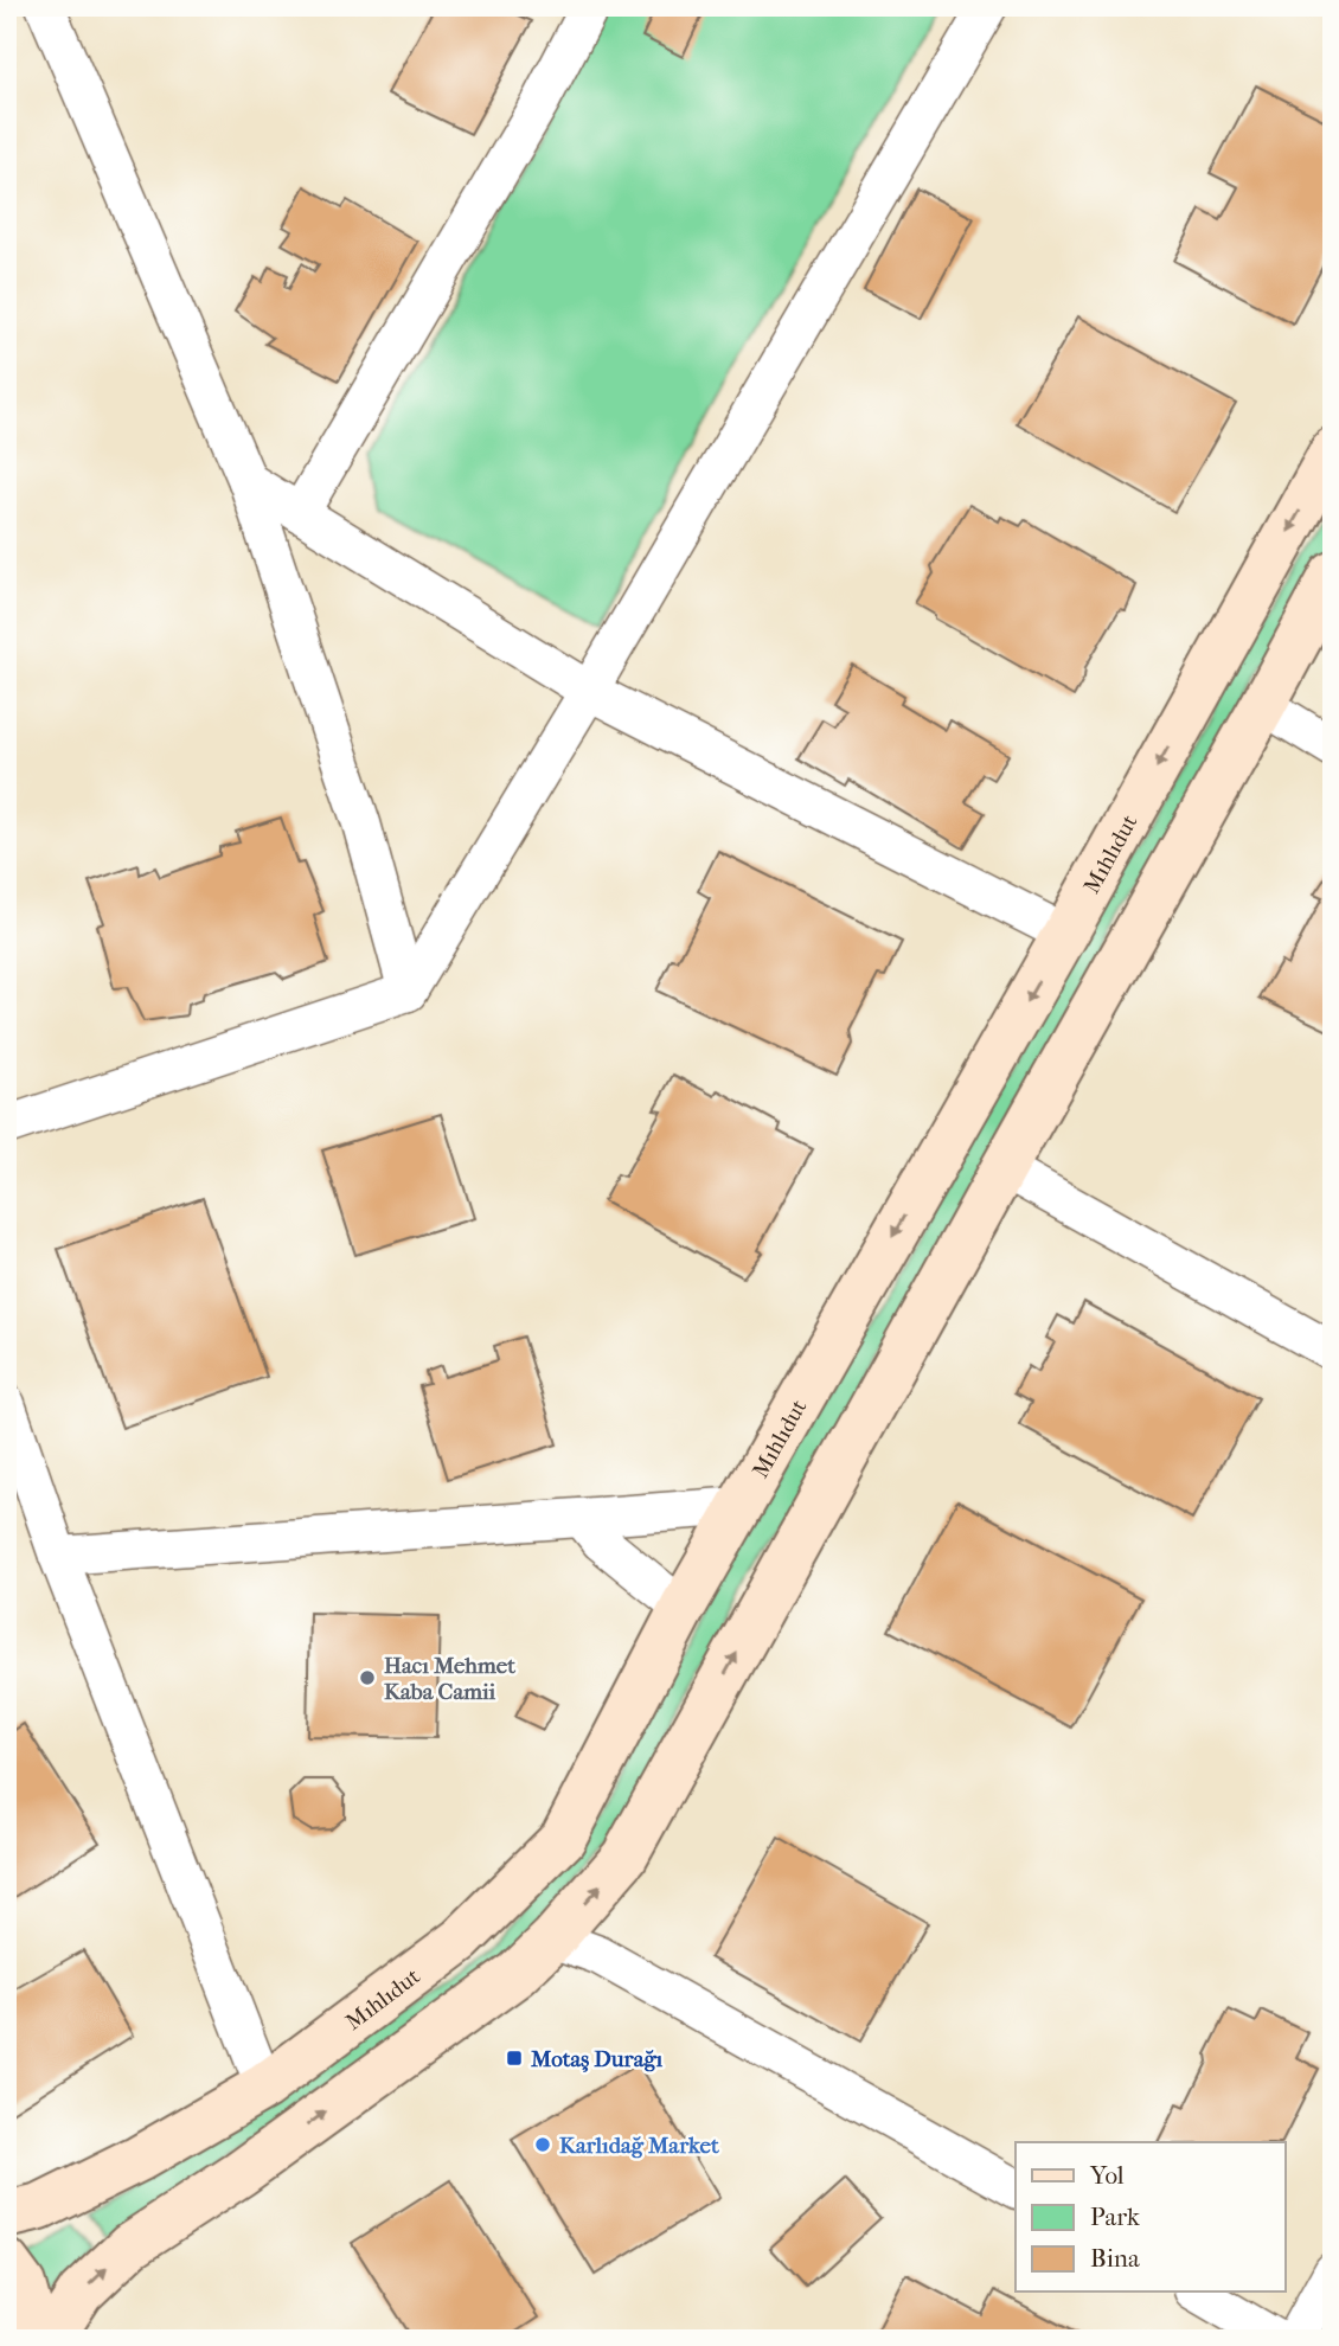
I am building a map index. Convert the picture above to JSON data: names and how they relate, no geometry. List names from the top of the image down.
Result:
{
  "streets": {
    "main road": ["Mıhlıdut"]
  },
  "places": {
    "other": ["Hacı Mehmet Kaba Camii", "Karlıdağ Market"],
    "transit": ["Motaş Durağı"]
  },
  "legend": ["Yol", "Park", "Bina"]
}
